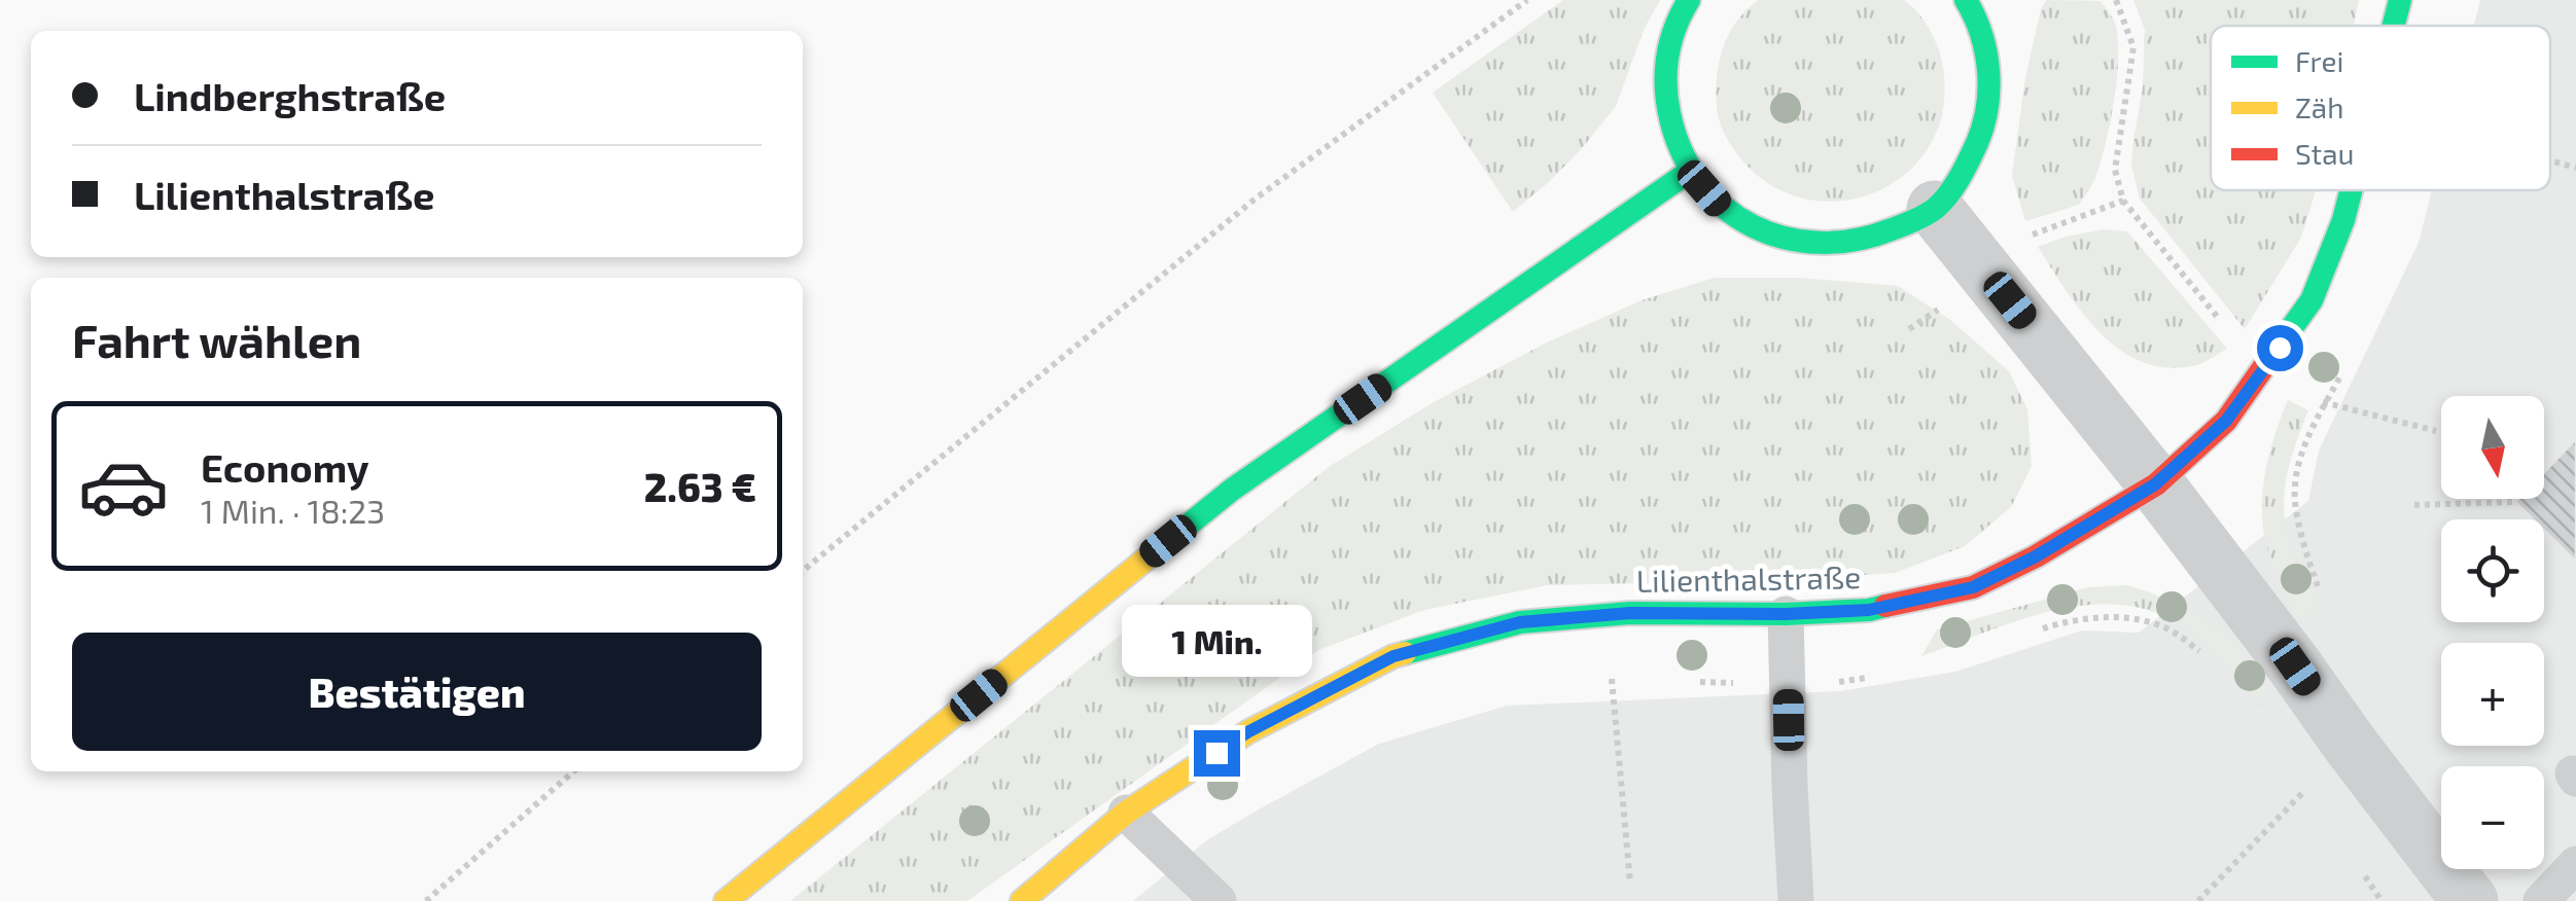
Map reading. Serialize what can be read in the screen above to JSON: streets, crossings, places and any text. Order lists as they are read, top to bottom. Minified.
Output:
{"streets":{"street":["Lilienthalstraße"]},"legend":["Frei","Zäh","Stau"],"north":"bottom","page":{"banner":["Lindberghstraße","Lilienthalstraße"],"heading":"Fahrt wählen","map_buttons":["+","−"],"list":[{"name":"Economy","note":"1 Min. · 18:23","value":"2.63 €"}],"bubble":"1 Min.","buttons":"Bestätigen"}}
